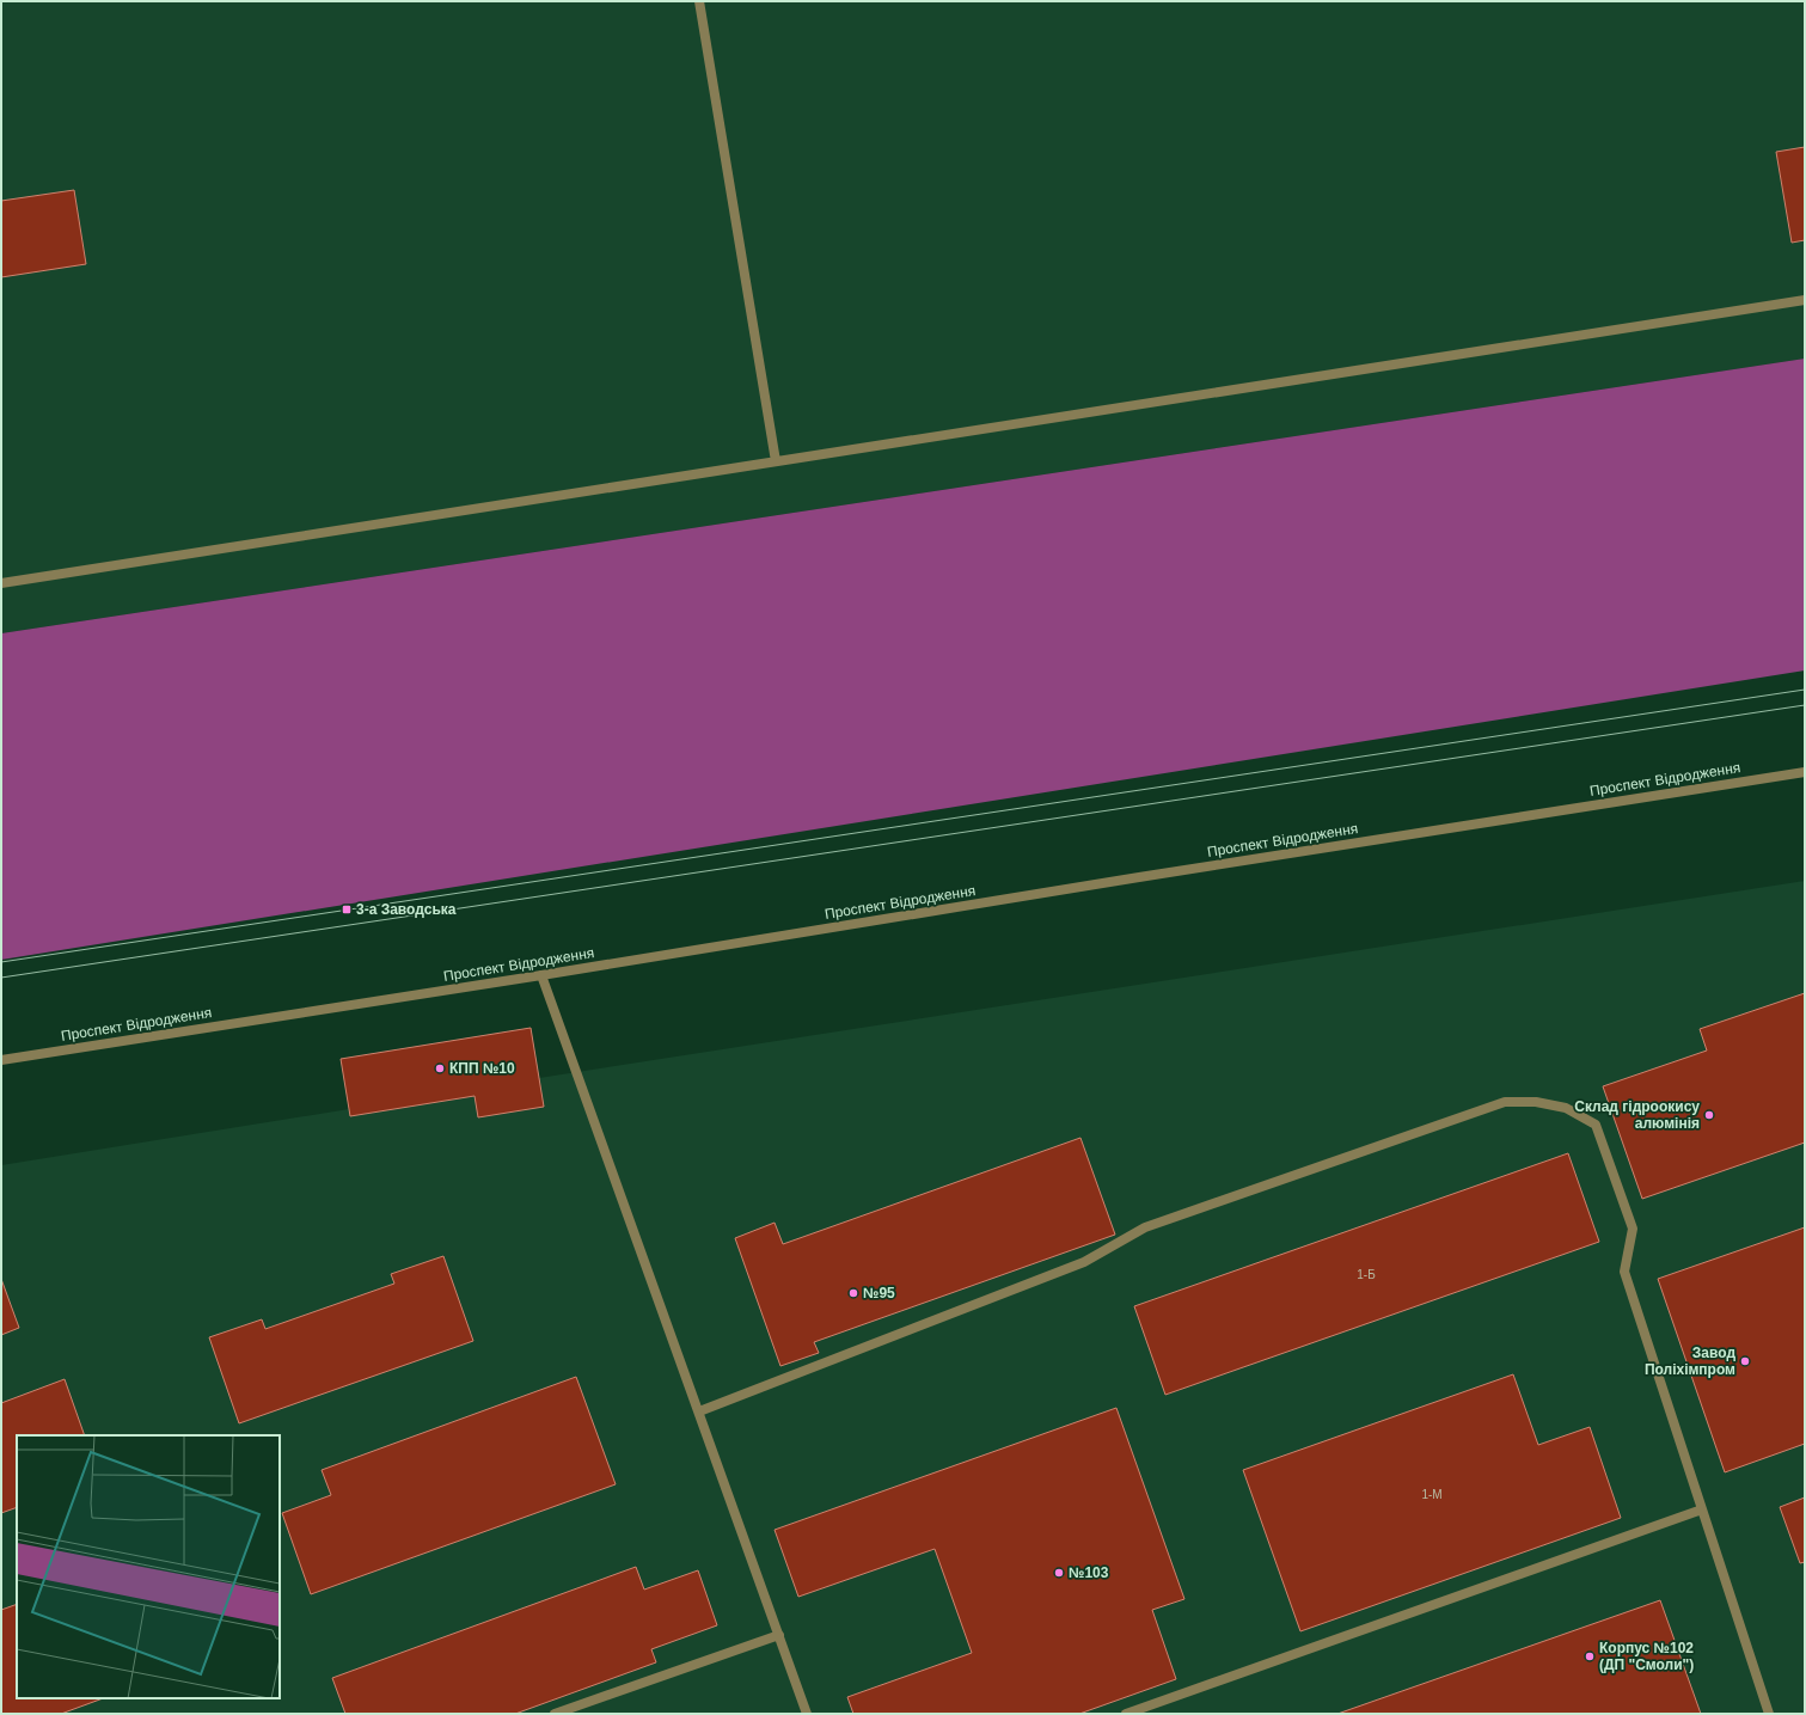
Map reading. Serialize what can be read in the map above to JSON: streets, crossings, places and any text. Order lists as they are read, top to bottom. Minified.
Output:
{"streets":{"street":["Проспект Відродження"]},"places":{"transit":["3-а Заводська"],"other":["КПП №10","Склад гідроокису алюмінія","№95","Завод Поліхімпром","№103","Корпус №102 (ДП \"Смоли\")"]},"house_numbers":["1-Б","1-М"]}
